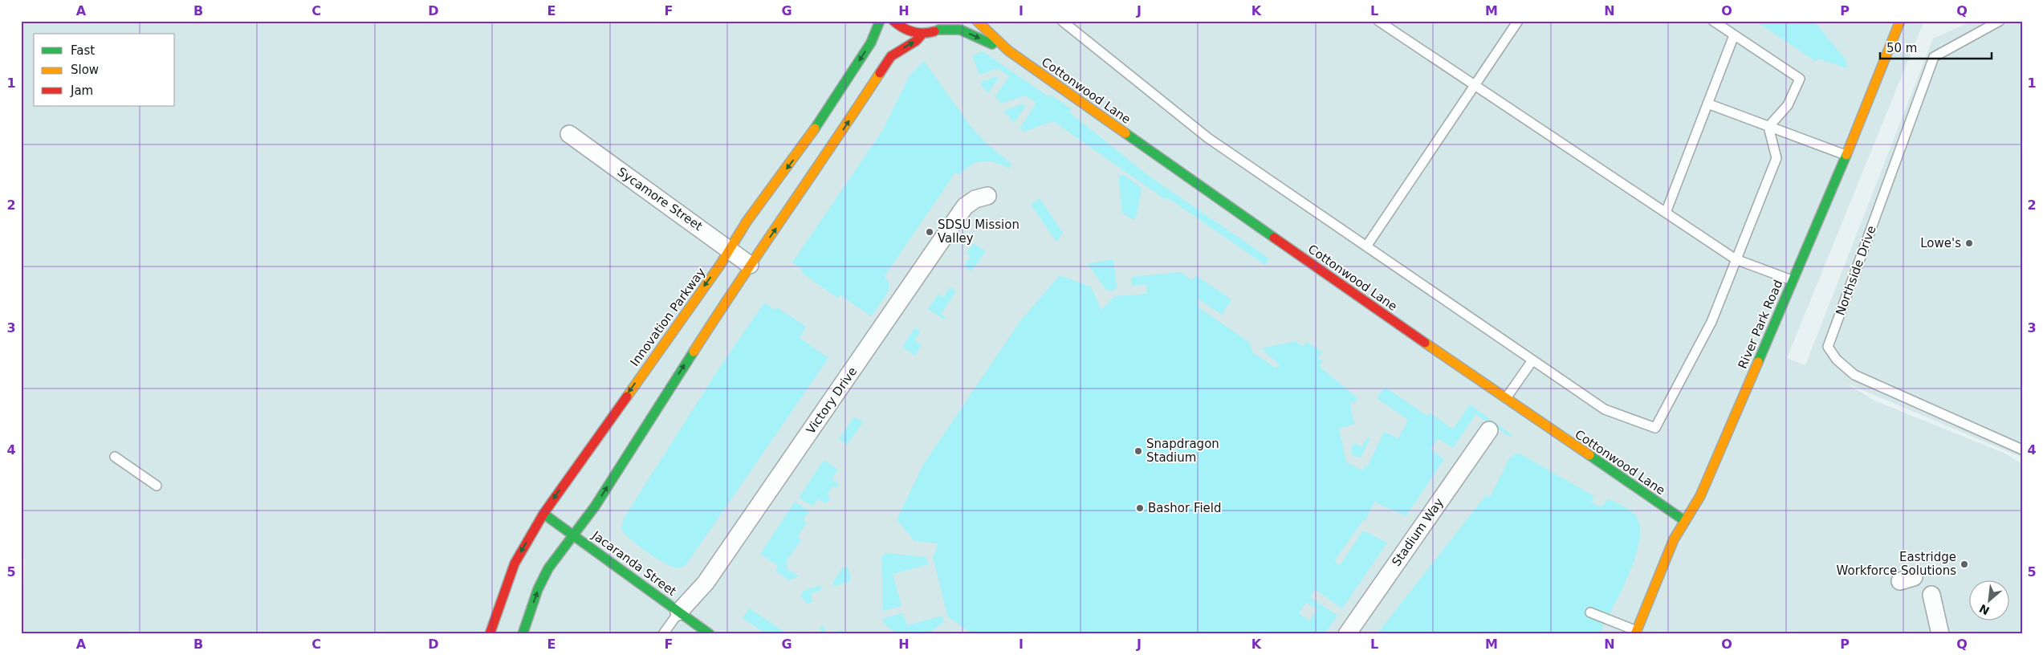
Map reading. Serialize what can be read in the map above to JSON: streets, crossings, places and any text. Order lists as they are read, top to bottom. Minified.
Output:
{"streets":{"street":["Cottonwood Lane","Sycamore Street","Innovation Parkway","River Park Road","Victory Drive","Stadium Way","Jacaranda Street"],"lane":["Northside Drive"]},"crossings":[["Cottonwood Lane","River Park Road"],["Sycamore Street","Innovation Parkway"],["Innovation Parkway","Jacaranda Street"],["Victory Drive","Jacaranda Street"]],"places":["SDSU Mission Valley","Lowe's","Snapdragon Stadium","Bashor Field","Eastridge Workforce Solutions"],"legend":["Fast","Slow","Jam"],"scale_bar":"50 m","north":"bottom left","grid":{"columns":["A","B","C","D","E","F","G","H","I","J","K","L","M","N","O","P","Q"],"rows":["1","2","3","4","5"]}}
